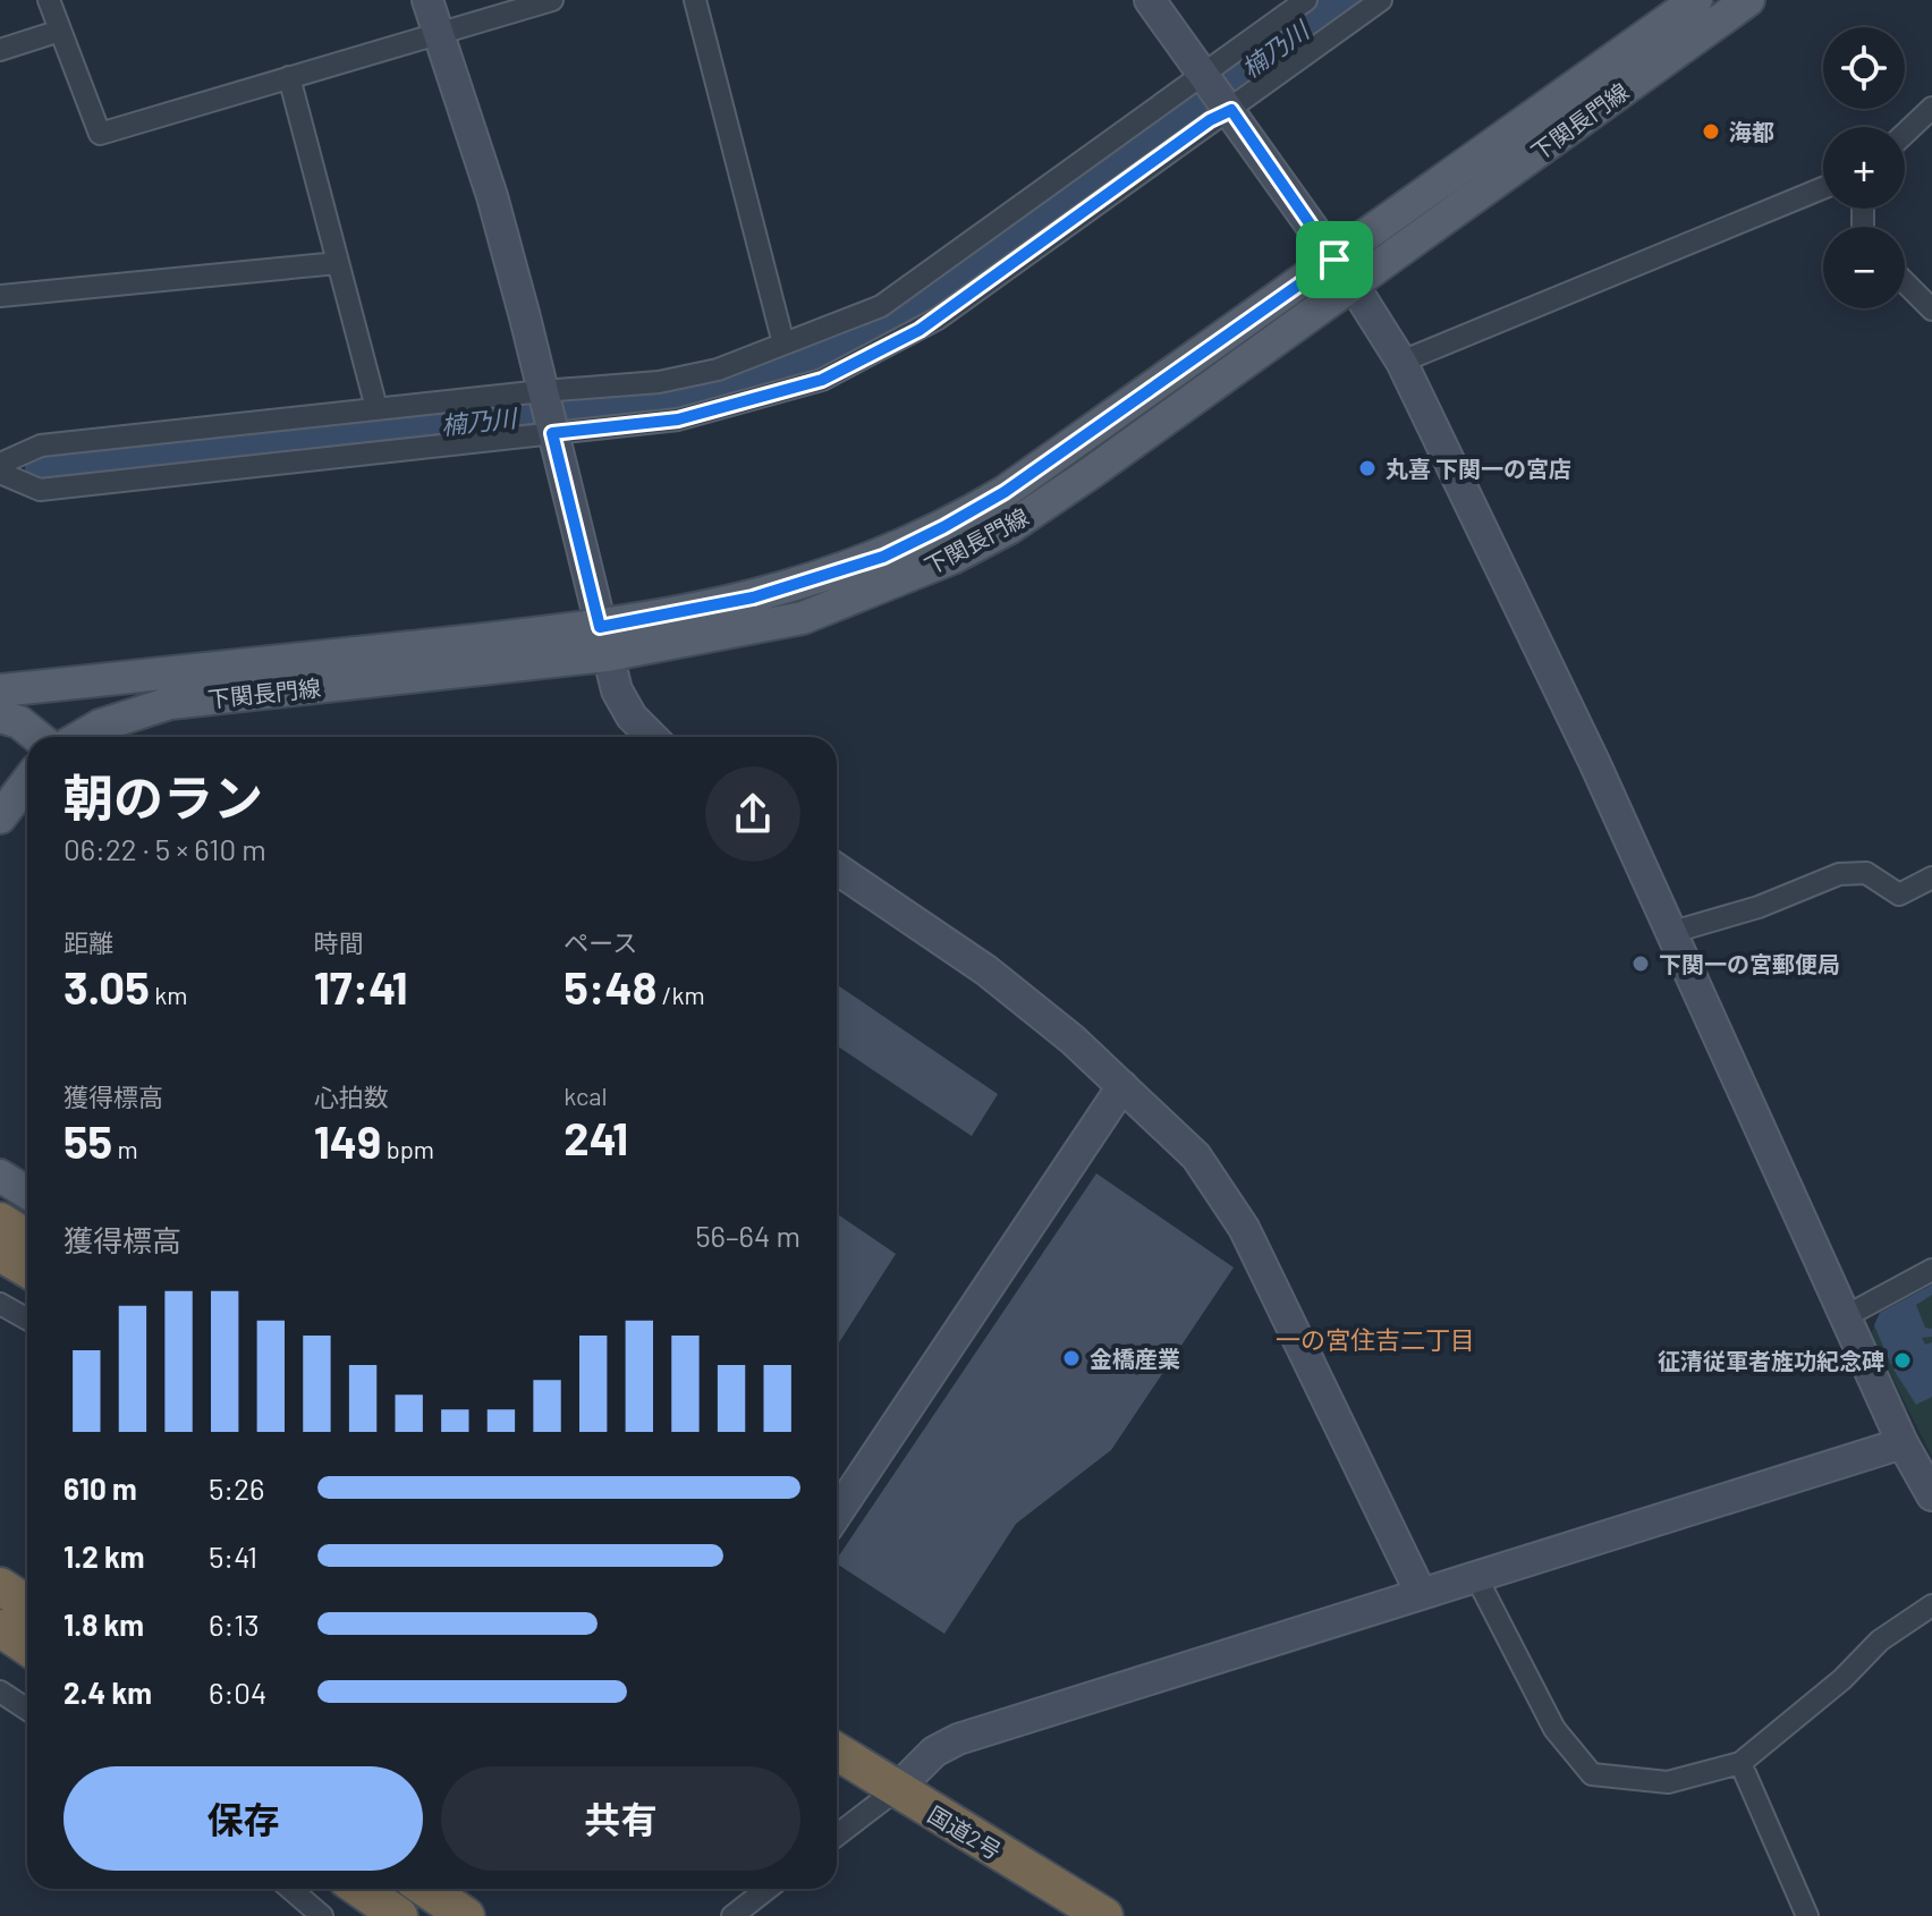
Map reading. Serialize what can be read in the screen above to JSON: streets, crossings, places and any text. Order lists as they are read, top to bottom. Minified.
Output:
{"streets":{"highway":["国道2号"],"main road":["下関長門線"]},"districts":["一の宮住吉二丁目"],"water":["楠乃川"],"places":["海都","丸喜 下関一の宮店","下関一の宮郵便局","金橋産業","征清従軍者旌功紀念碑"],"page":{"map_buttons":["+","−"],"heading":["朝のラン","06:22 · 5 × 610 m"],"stats":[["距離","3.05 km"],["時間","17:41"],["ペース","5:48 /km"],["獲得標高","55 m"],["心拍数","149 bpm"],["kcal","241"]],"chart":["獲得標高","56–64 m"],"list":[{"name":"610 m","note":"5:26"},{"name":"1.2 km","note":"5:41"},{"name":"1.8 km","note":"6:13"},{"name":"2.4 km","note":"6:04"}],"buttons":["保存","共有"]}}
